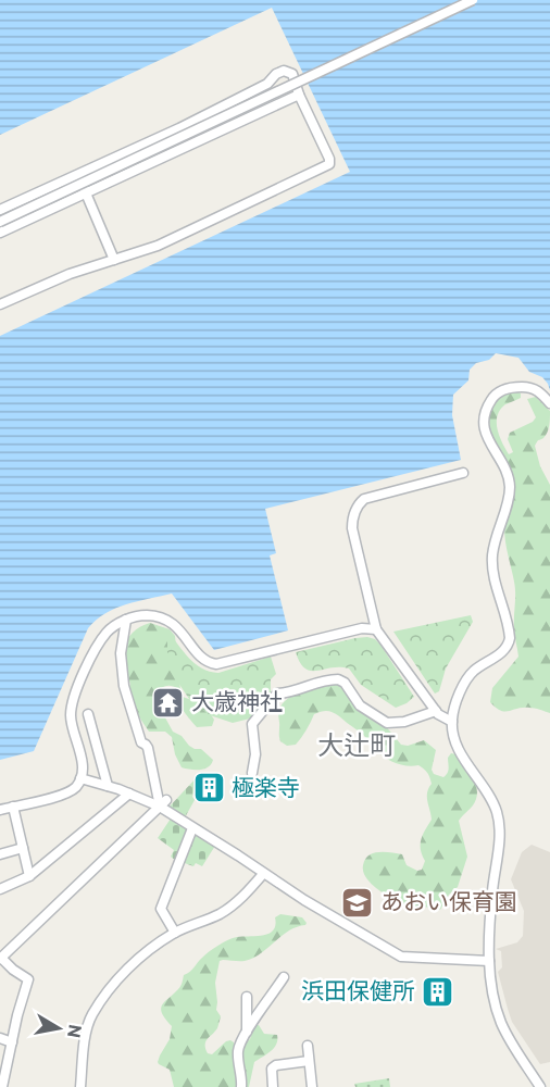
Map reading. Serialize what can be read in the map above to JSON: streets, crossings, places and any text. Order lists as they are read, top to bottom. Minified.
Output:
{"districts":["大辻町"],"places":{"temple":["大歳神社"],"building":["極楽寺","浜田保健所"],"school or university":["あおい保育園"]},"north":"right"}
